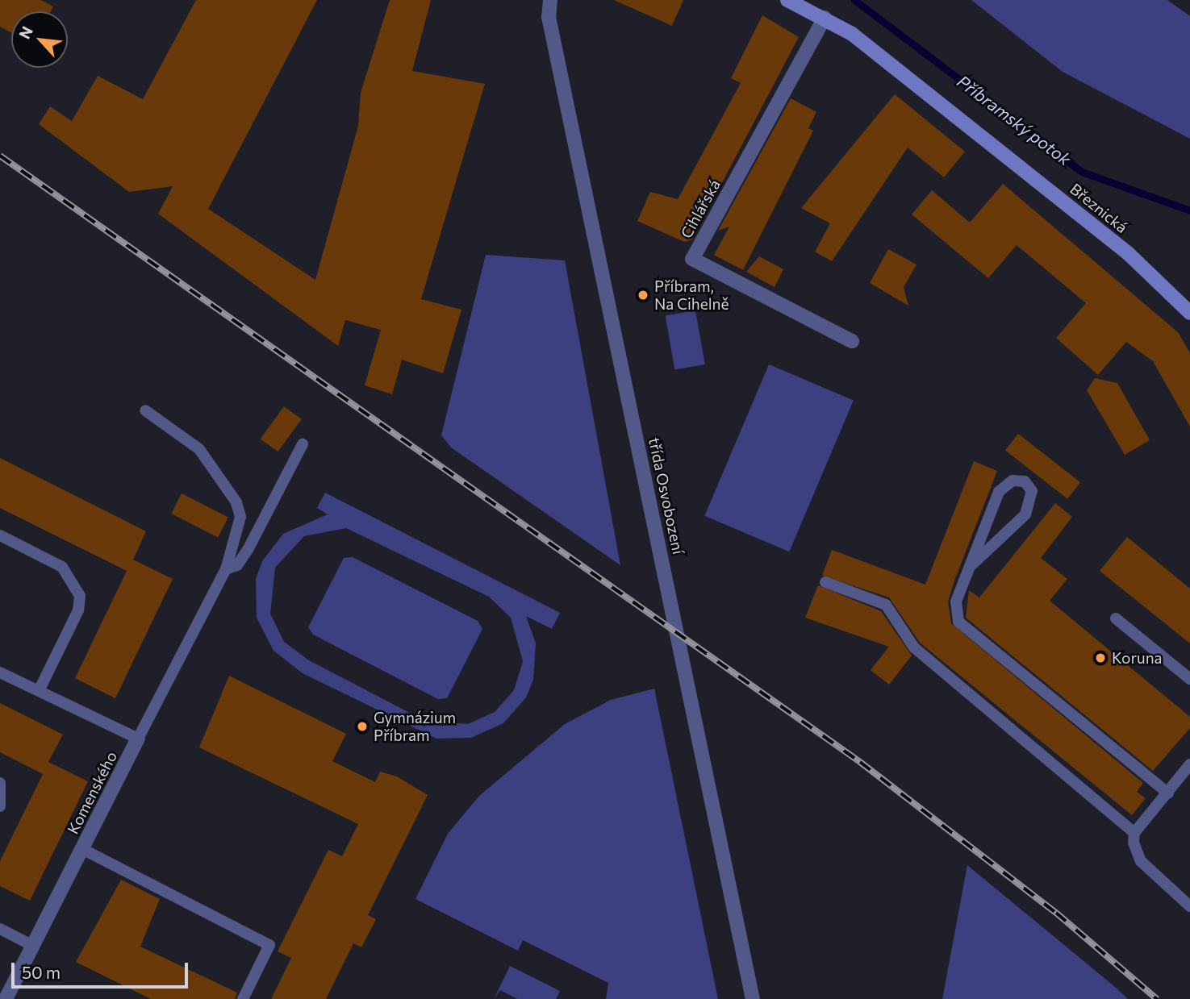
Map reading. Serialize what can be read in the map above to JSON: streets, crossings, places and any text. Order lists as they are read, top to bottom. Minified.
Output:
{"streets":{"street":["Březnická","Cihlářská","třída Osvobození","Komenského"]},"crossings":[["Březnická","Cihlářská"]],"water":["Příbramský potok"],"places":["Příbram, Na Cihelně","Koruna","Gymnázium Příbram"],"scale_bar":"50 m","north":"top left"}
